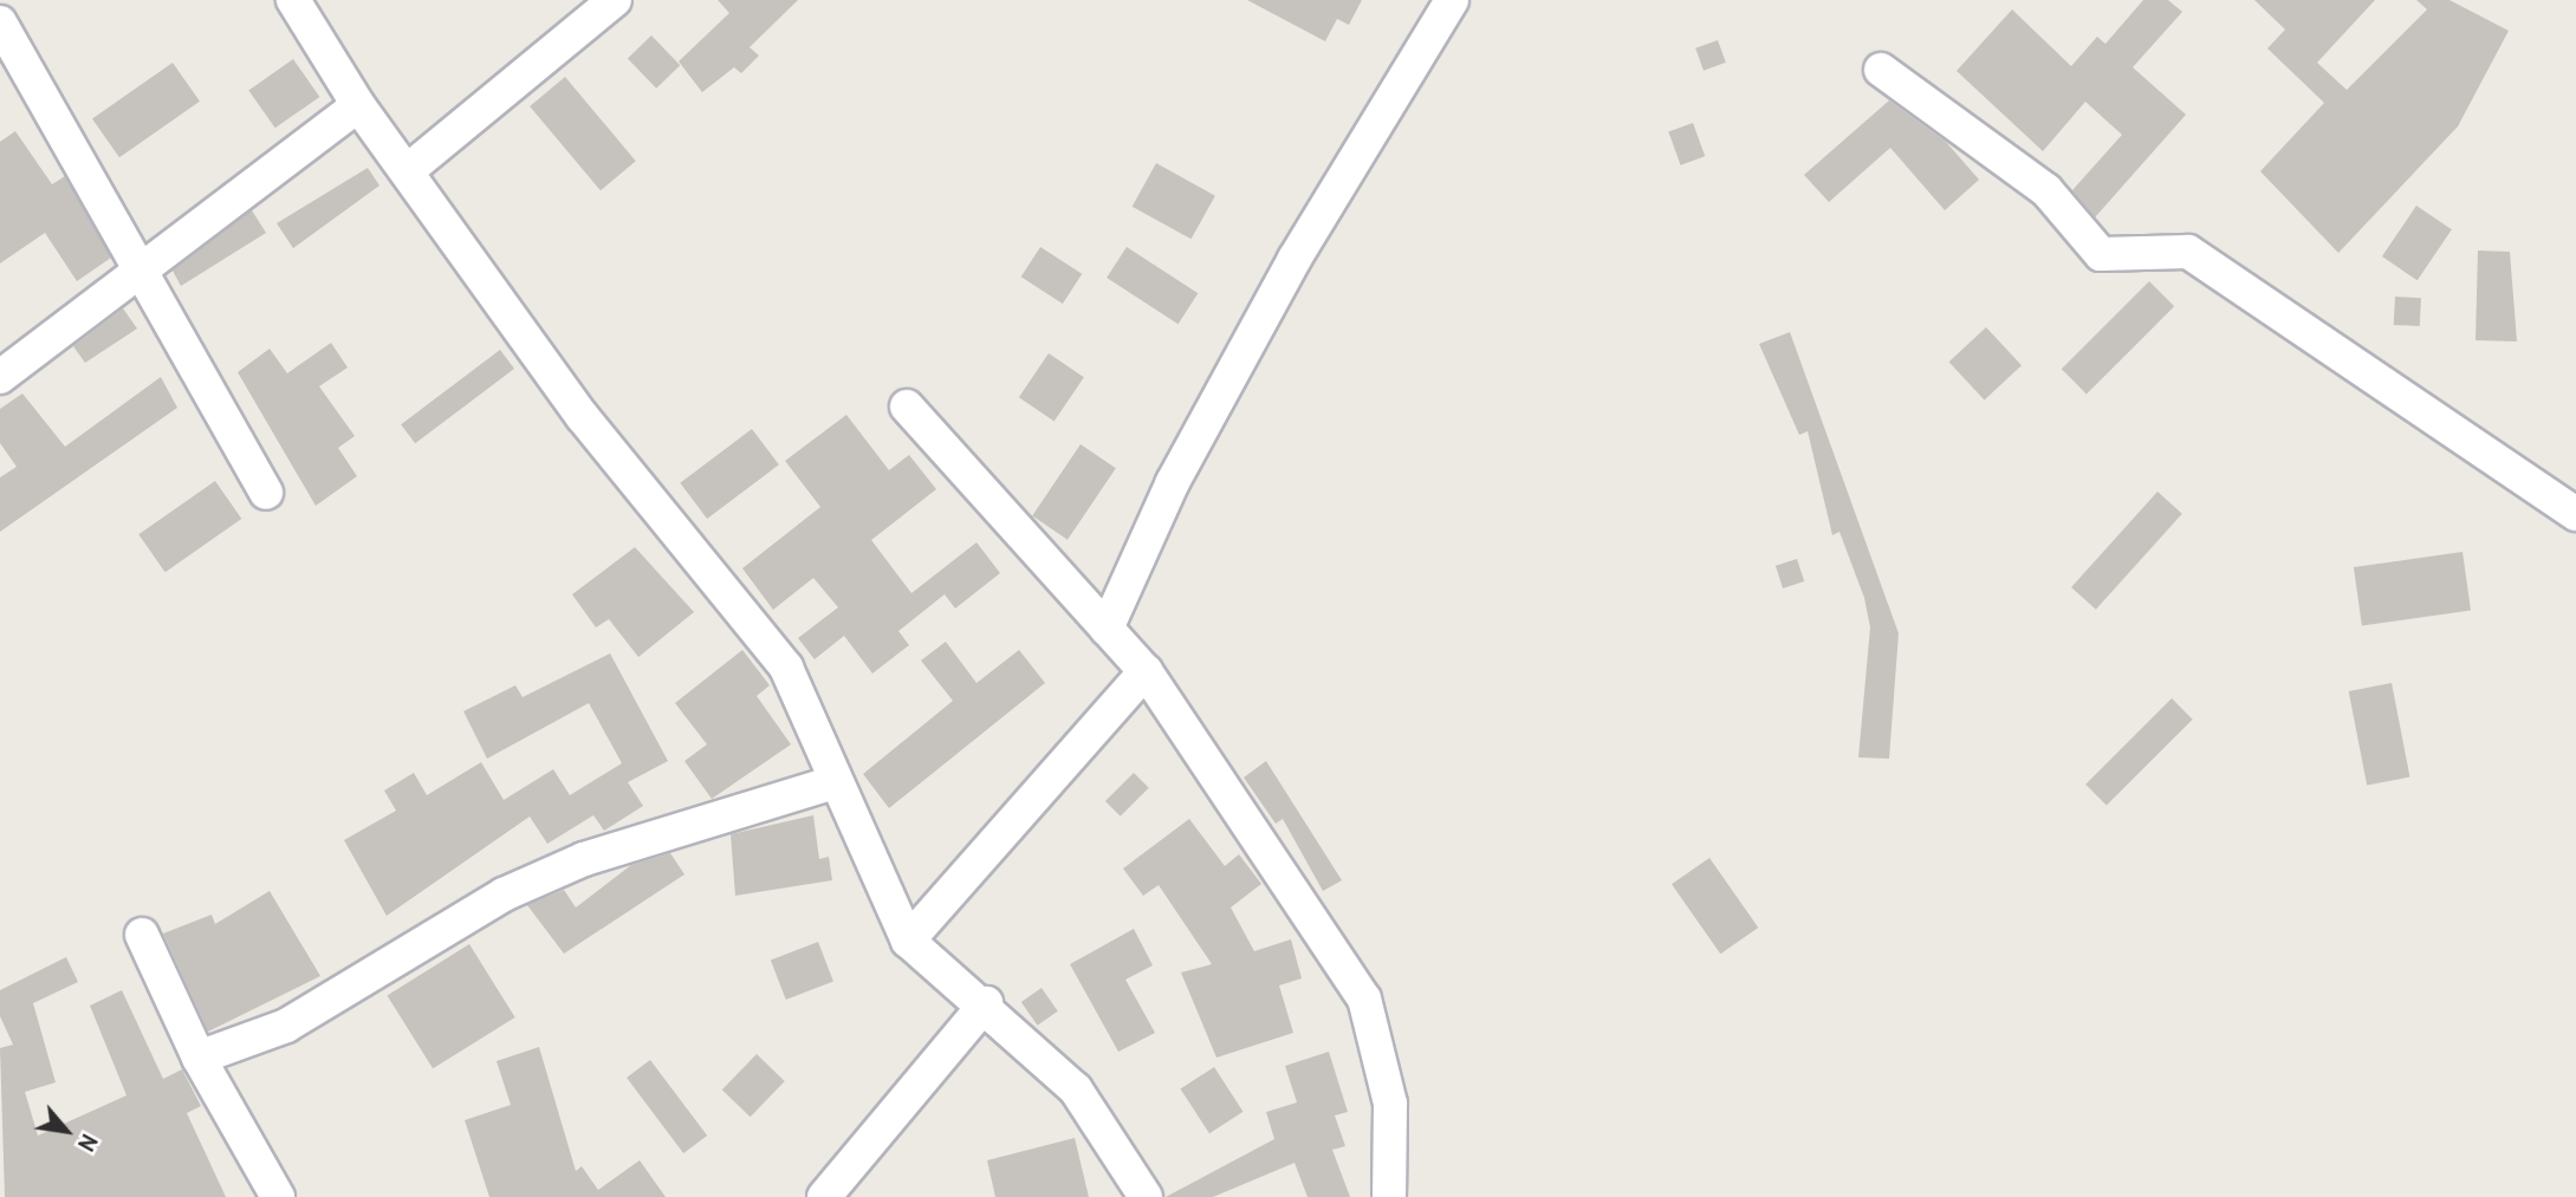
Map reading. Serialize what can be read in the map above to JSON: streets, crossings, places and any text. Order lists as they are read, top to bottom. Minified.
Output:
{"north":"bottom right"}
